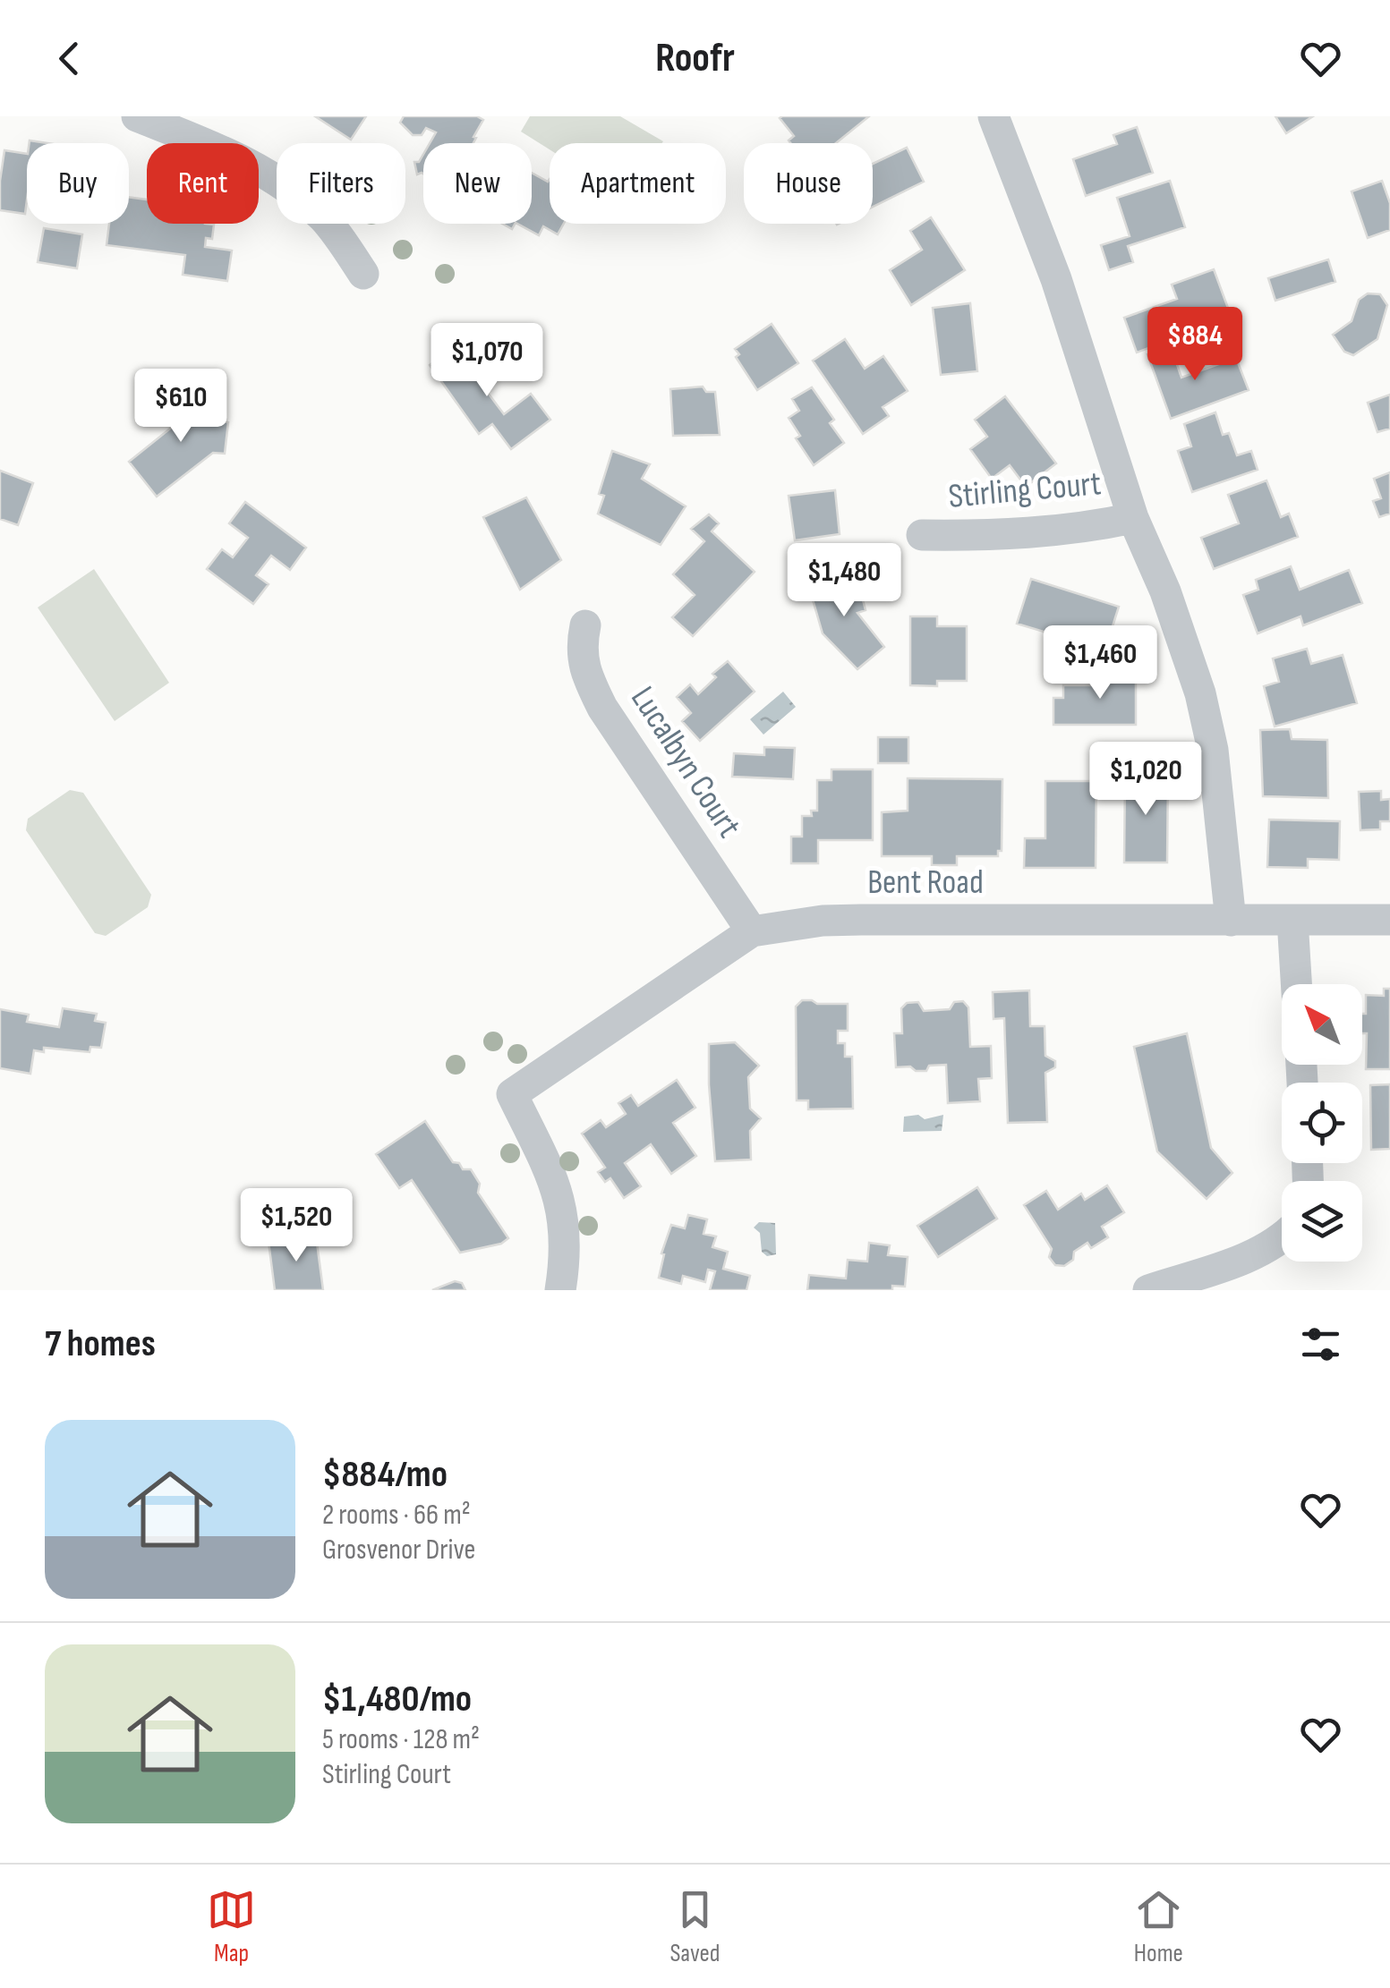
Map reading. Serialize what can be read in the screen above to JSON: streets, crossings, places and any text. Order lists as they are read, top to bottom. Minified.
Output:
{"streets":{"street":["Stirling Court","Lucalbyn Court","Bent Road"]},"crossings":[["Lucalbyn Court","Bent Road"]],"north":"top left","page":{"header":"Roofr","chip":["Buy","Rent","Filters","New","Apartment","House"],"price":["$884","$1,070","$610","$1,480","$1,460","$1,020","$1,520"],"heading":"7 homes","list":[{"name":"$884/mo","note":"2 rooms · 66 m² · Grosvenor Drive"},{"name":"$1,480/mo","note":"5 rooms · 128 m² · Stirling Court"}],"tabs":["Map","Saved","Home"]}}
